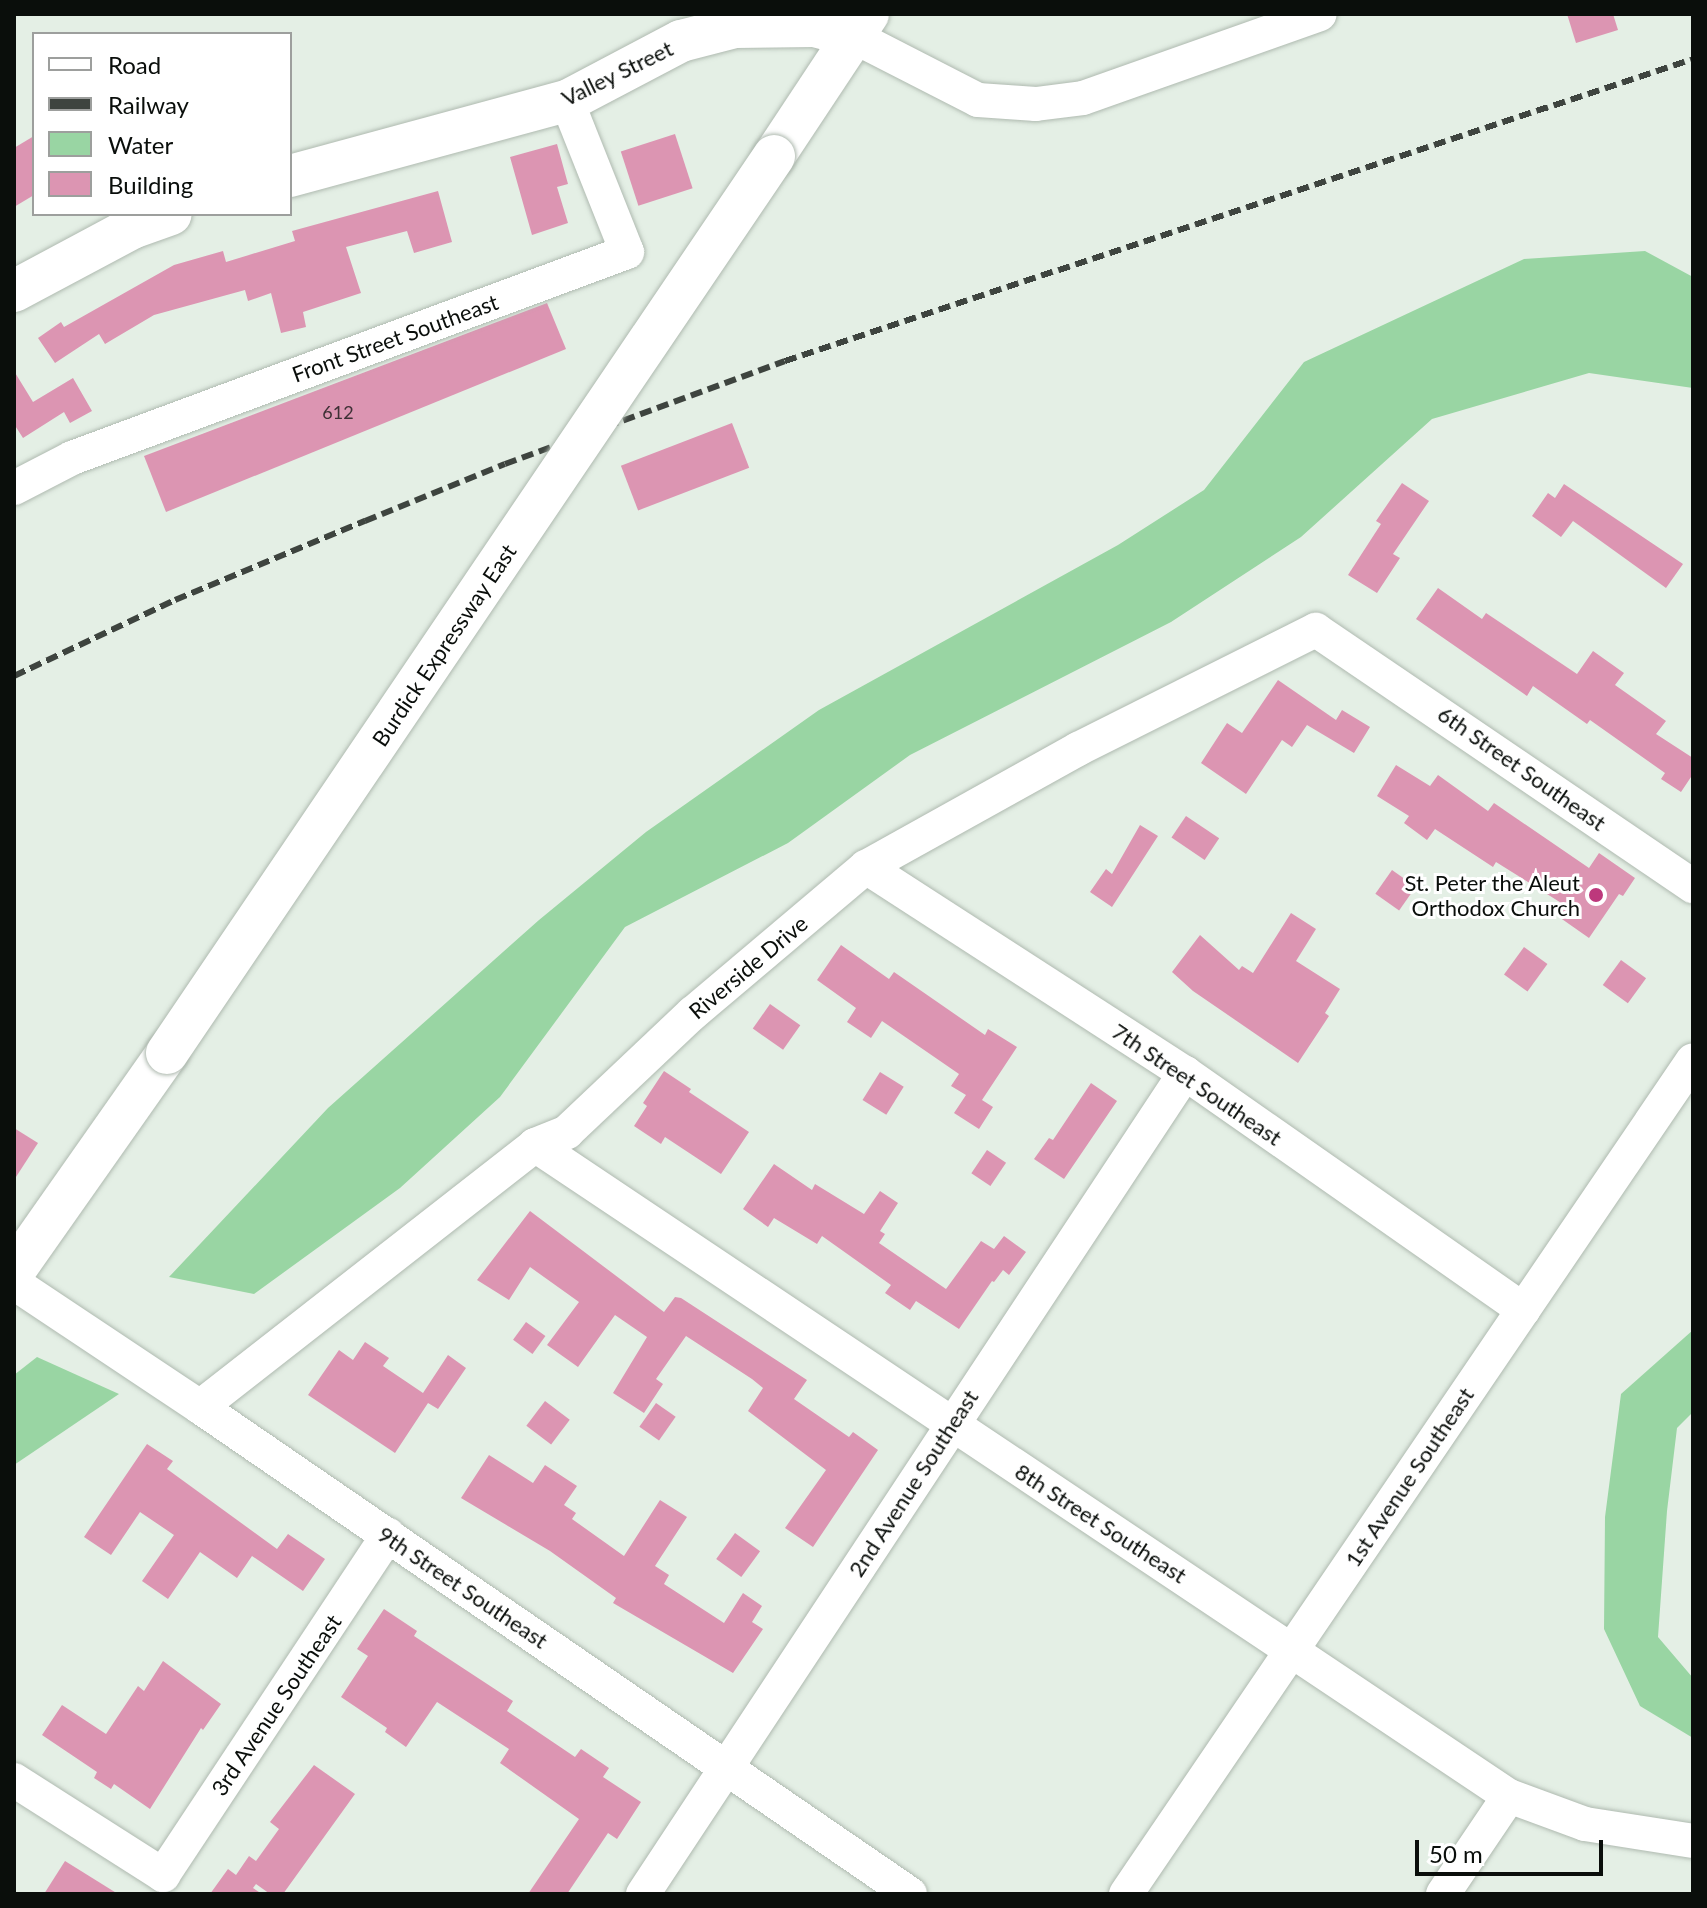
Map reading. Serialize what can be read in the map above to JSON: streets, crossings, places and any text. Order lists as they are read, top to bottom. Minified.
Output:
{"streets":{"main road":["Valley Street","Burdick Expressway East"],"street":["Front Street Southeast","6th Street Southeast","Riverside Drive","7th Street Southeast","1st Avenue Southeast","2nd Avenue Southeast","8th Street Southeast","9th Street Southeast","3rd Avenue Southeast"]},"crossings":[["Valley Street","Front Street Southeast"],["Valley Street","Burdick Expressway East"],["6th Street Southeast","Riverside Drive"],["Riverside Drive","7th Street Southeast"],["Riverside Drive","8th Street Southeast"],["Riverside Drive","9th Street Southeast"],["7th Street Southeast","1st Avenue Southeast"],["7th Street Southeast","2nd Avenue Southeast"],["1st Avenue Southeast","8th Street Southeast"],["2nd Avenue Southeast","8th Street Southeast"],["2nd Avenue Southeast","9th Street Southeast"],["9th Street Southeast","3rd Avenue Southeast"]],"places":["St. Peter the Aleut Orthodox Church"],"house_numbers":["612"],"legend":["Road","Railway","Water","Building"],"scale_bar":"50 m"}
